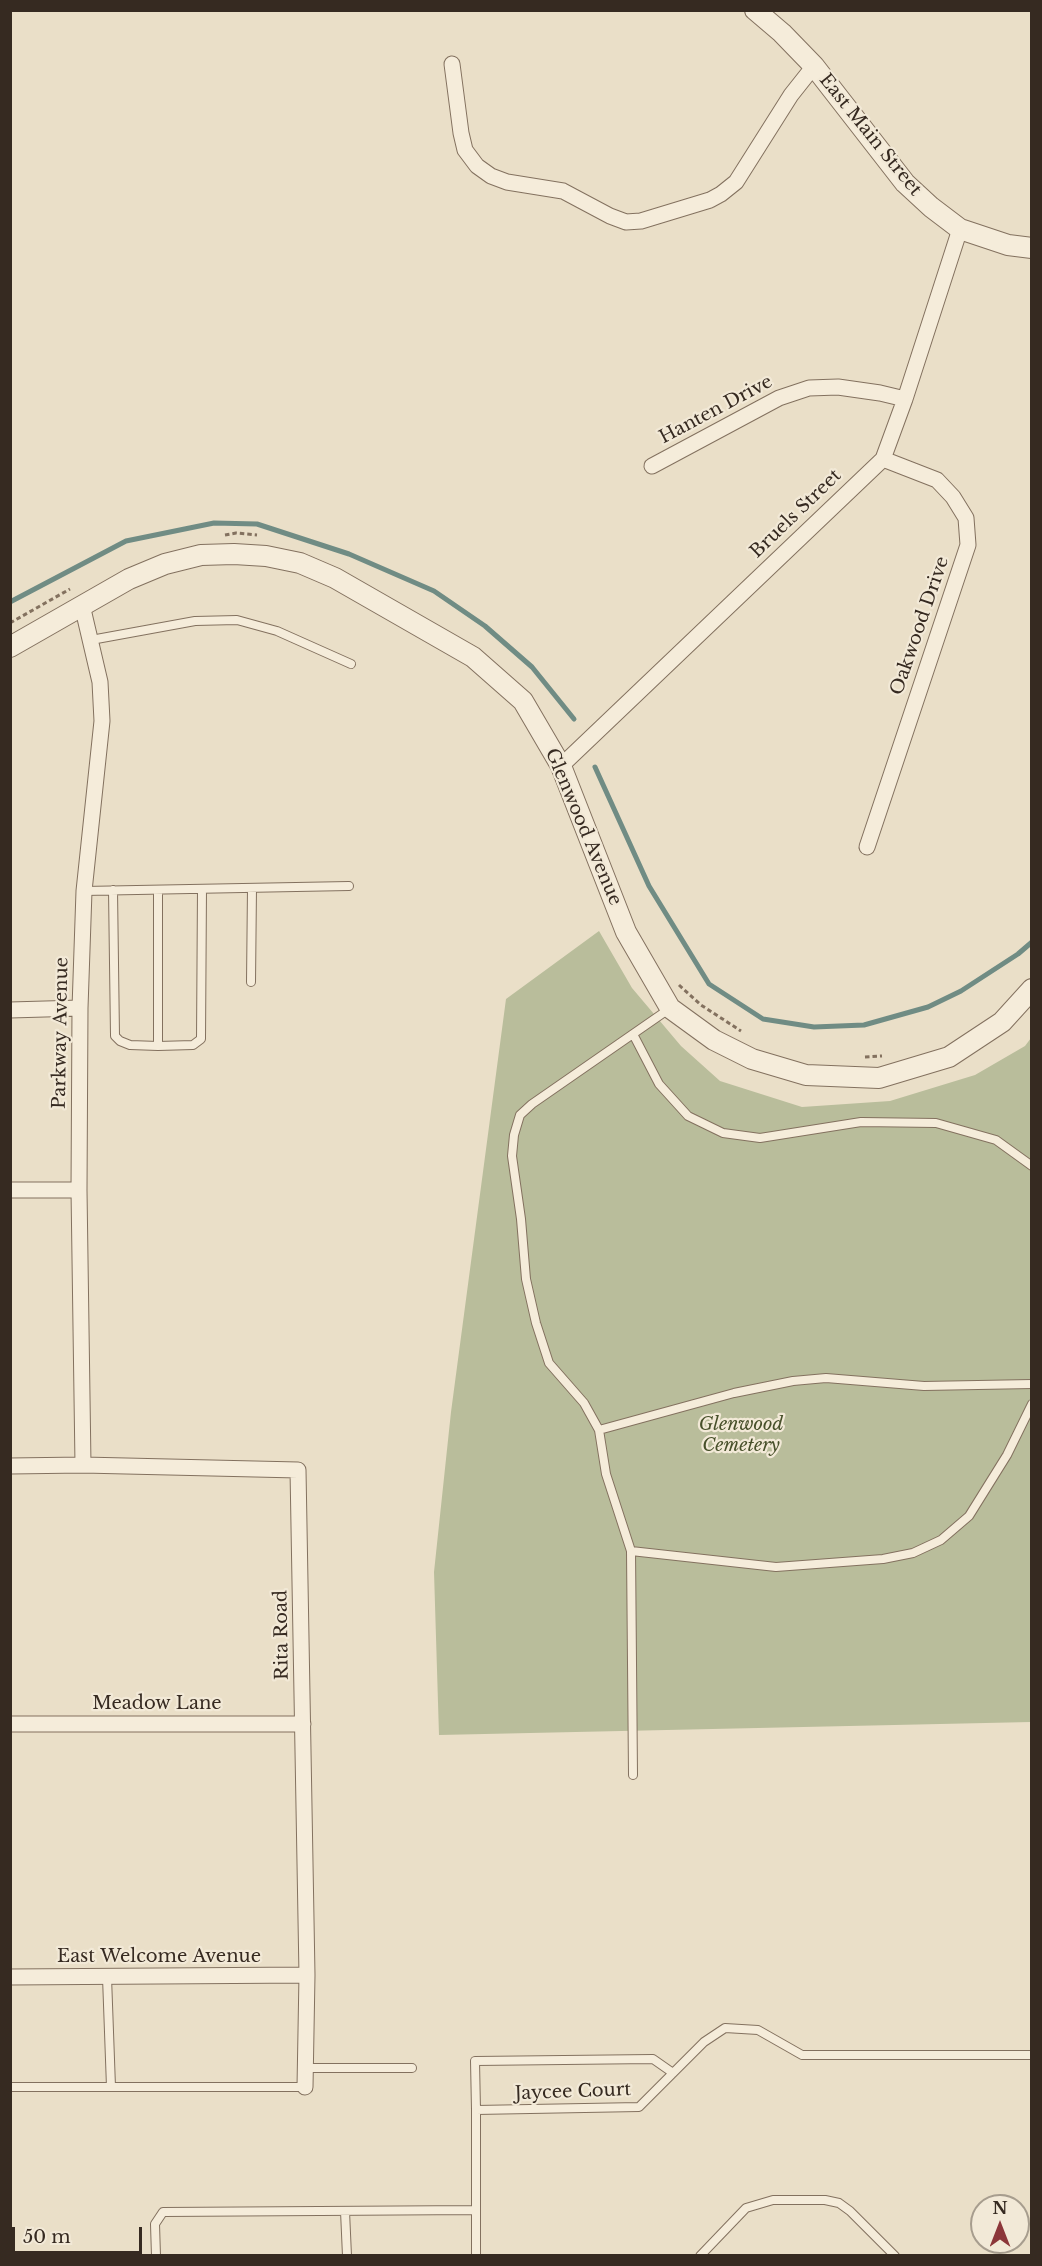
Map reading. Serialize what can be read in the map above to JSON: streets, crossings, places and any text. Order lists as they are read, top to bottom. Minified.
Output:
{"streets":{"street":["East Main Street","Hanten Drive","Bruels Street","Oakwood Drive","Glenwood Avenue","Parkway Avenue","Rita Road","Meadow Lane","East Welcome Avenue"],"lane":["Jaycee Court"]},"crossings":[["East Main Street","Bruels Street"],["Hanten Drive","Bruels Street"],["Bruels Street","Oakwood Drive"],["Bruels Street","Glenwood Avenue"],["Glenwood Avenue","Parkway Avenue"],["Parkway Avenue","Rita Road"],["Rita Road","Meadow Lane"],["Rita Road","East Welcome Avenue"]],"parks":["Glenwood Cemetery"],"scale_bar":"50 m","north":"top"}
